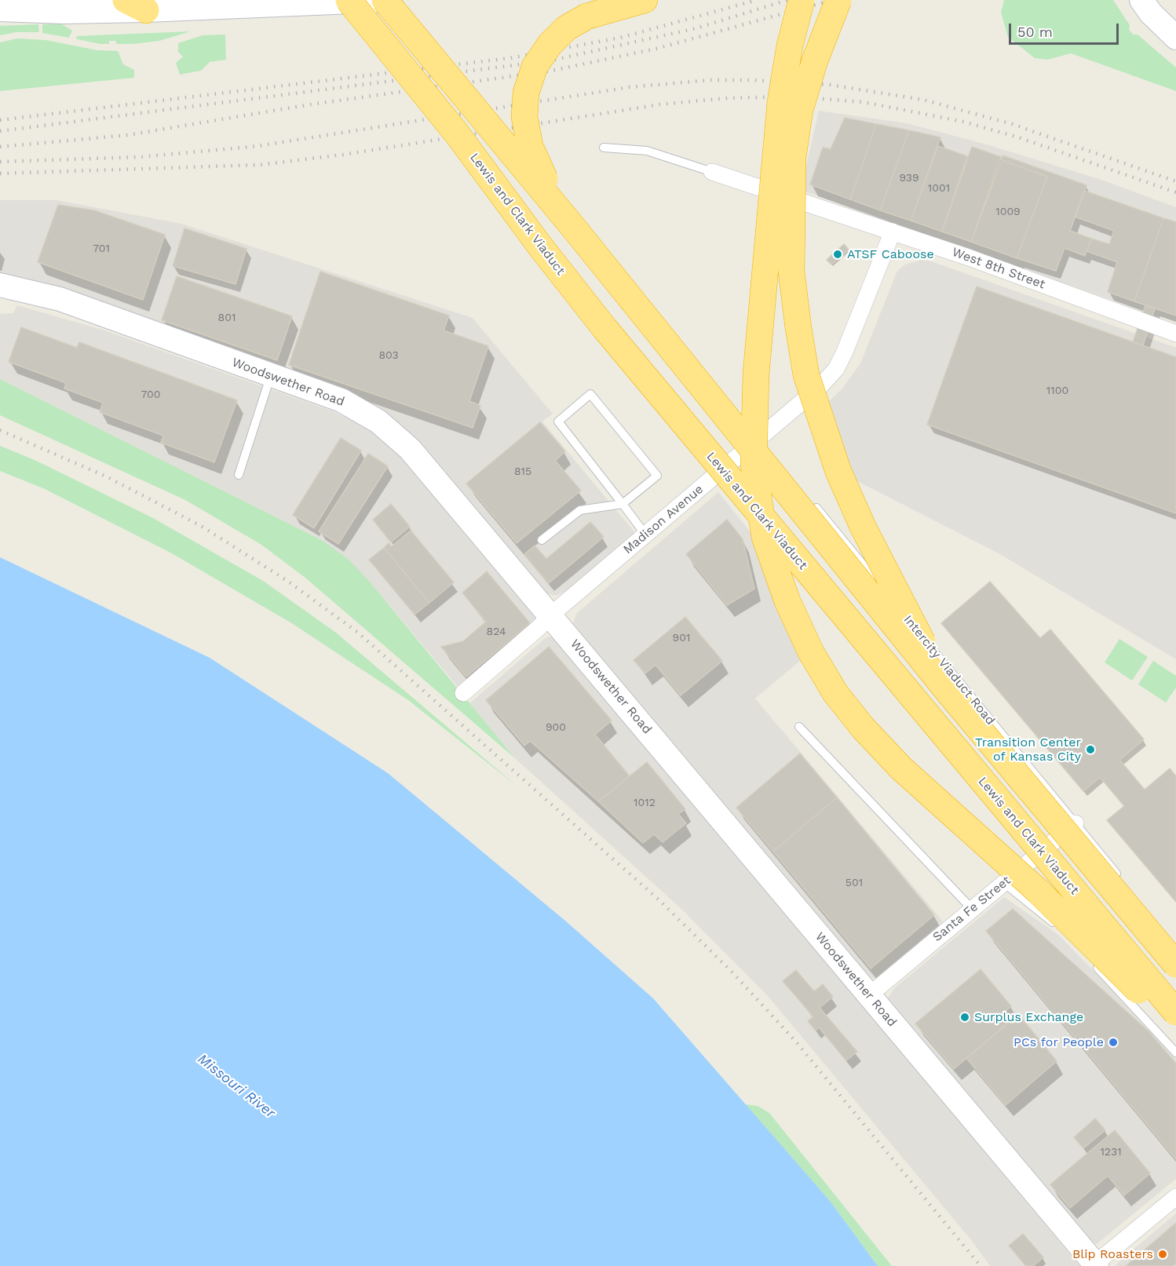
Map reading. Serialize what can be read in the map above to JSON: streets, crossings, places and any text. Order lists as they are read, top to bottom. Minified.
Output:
{"streets":{"highway":["Lewis and Clark Viaduct"],"street":["West 8th Street","Woodswether Road","Madison Avenue","Santa Fe Street"],"lane":["Intercity Viaduct Road"]},"crossings":[["West 8th Street","Madison Avenue"],["Woodswether Road","Madison Avenue"],["Woodswether Road","Santa Fe Street"],["Intercity Viaduct Road","Santa Fe Street"]],"water":["Missouri River"],"places":["ATSF Caboose","Transition Center of Kansas City","Surplus Exchange","PCs for People","Blip Roasters"],"house_numbers":["939","1001","1009","701","801","803","1100","700","815","824","901","900","1012","501","1231"],"scale_bar":"50 m"}
